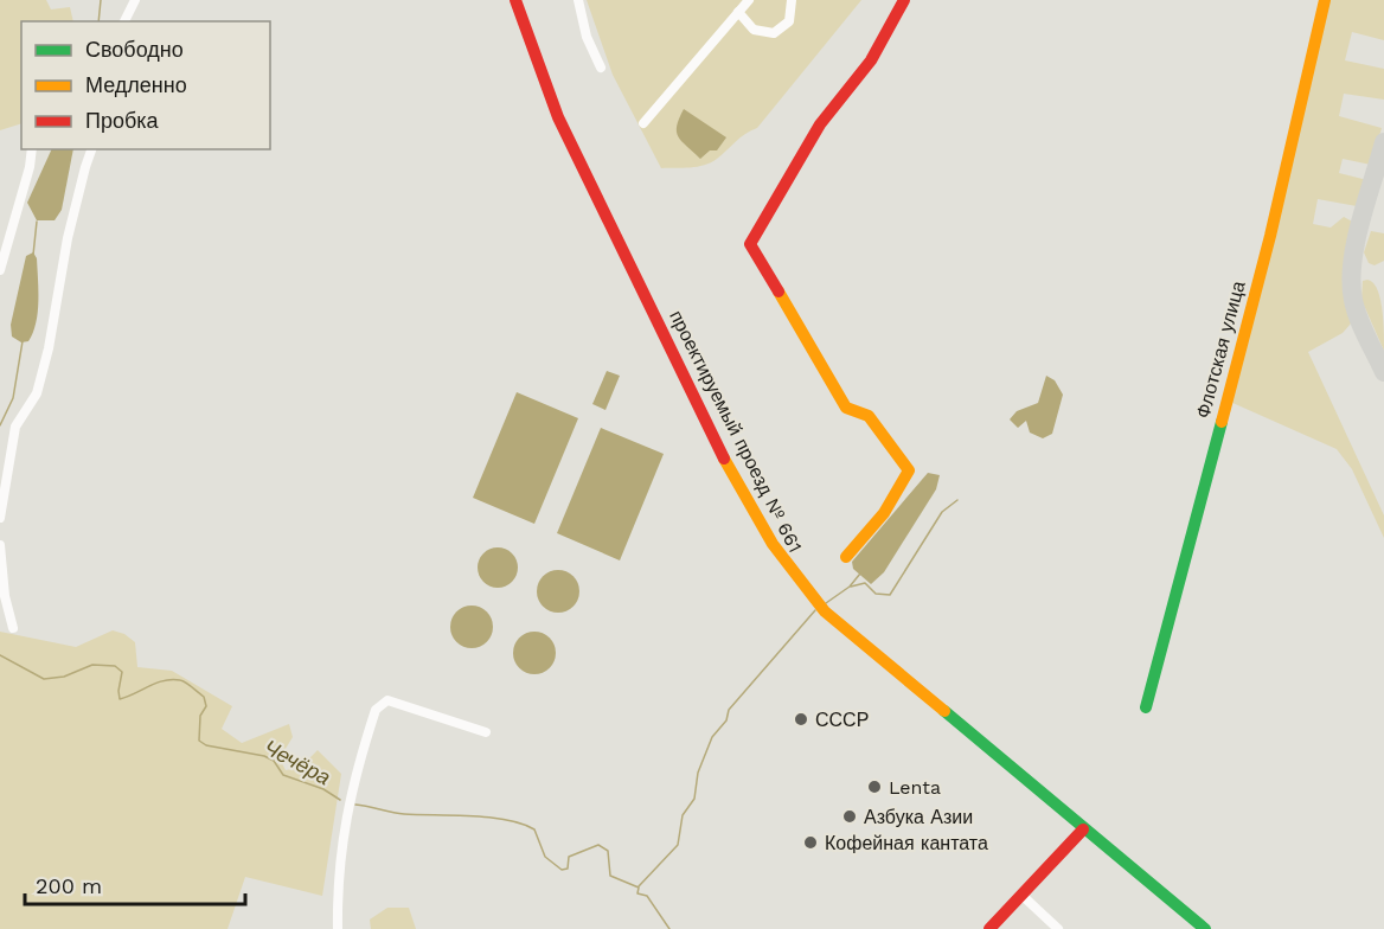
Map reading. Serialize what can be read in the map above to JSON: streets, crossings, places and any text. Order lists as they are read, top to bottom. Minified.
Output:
{"streets":{"street":["Флотская улица","проектируемый проезд № 661"]},"water":["Чечёра"],"places":["СССР","Lenta","Азбука Азии","Кофейная кантата"],"legend":["Свободно","Медленно","Пробка"],"scale_bar":"200 m"}
